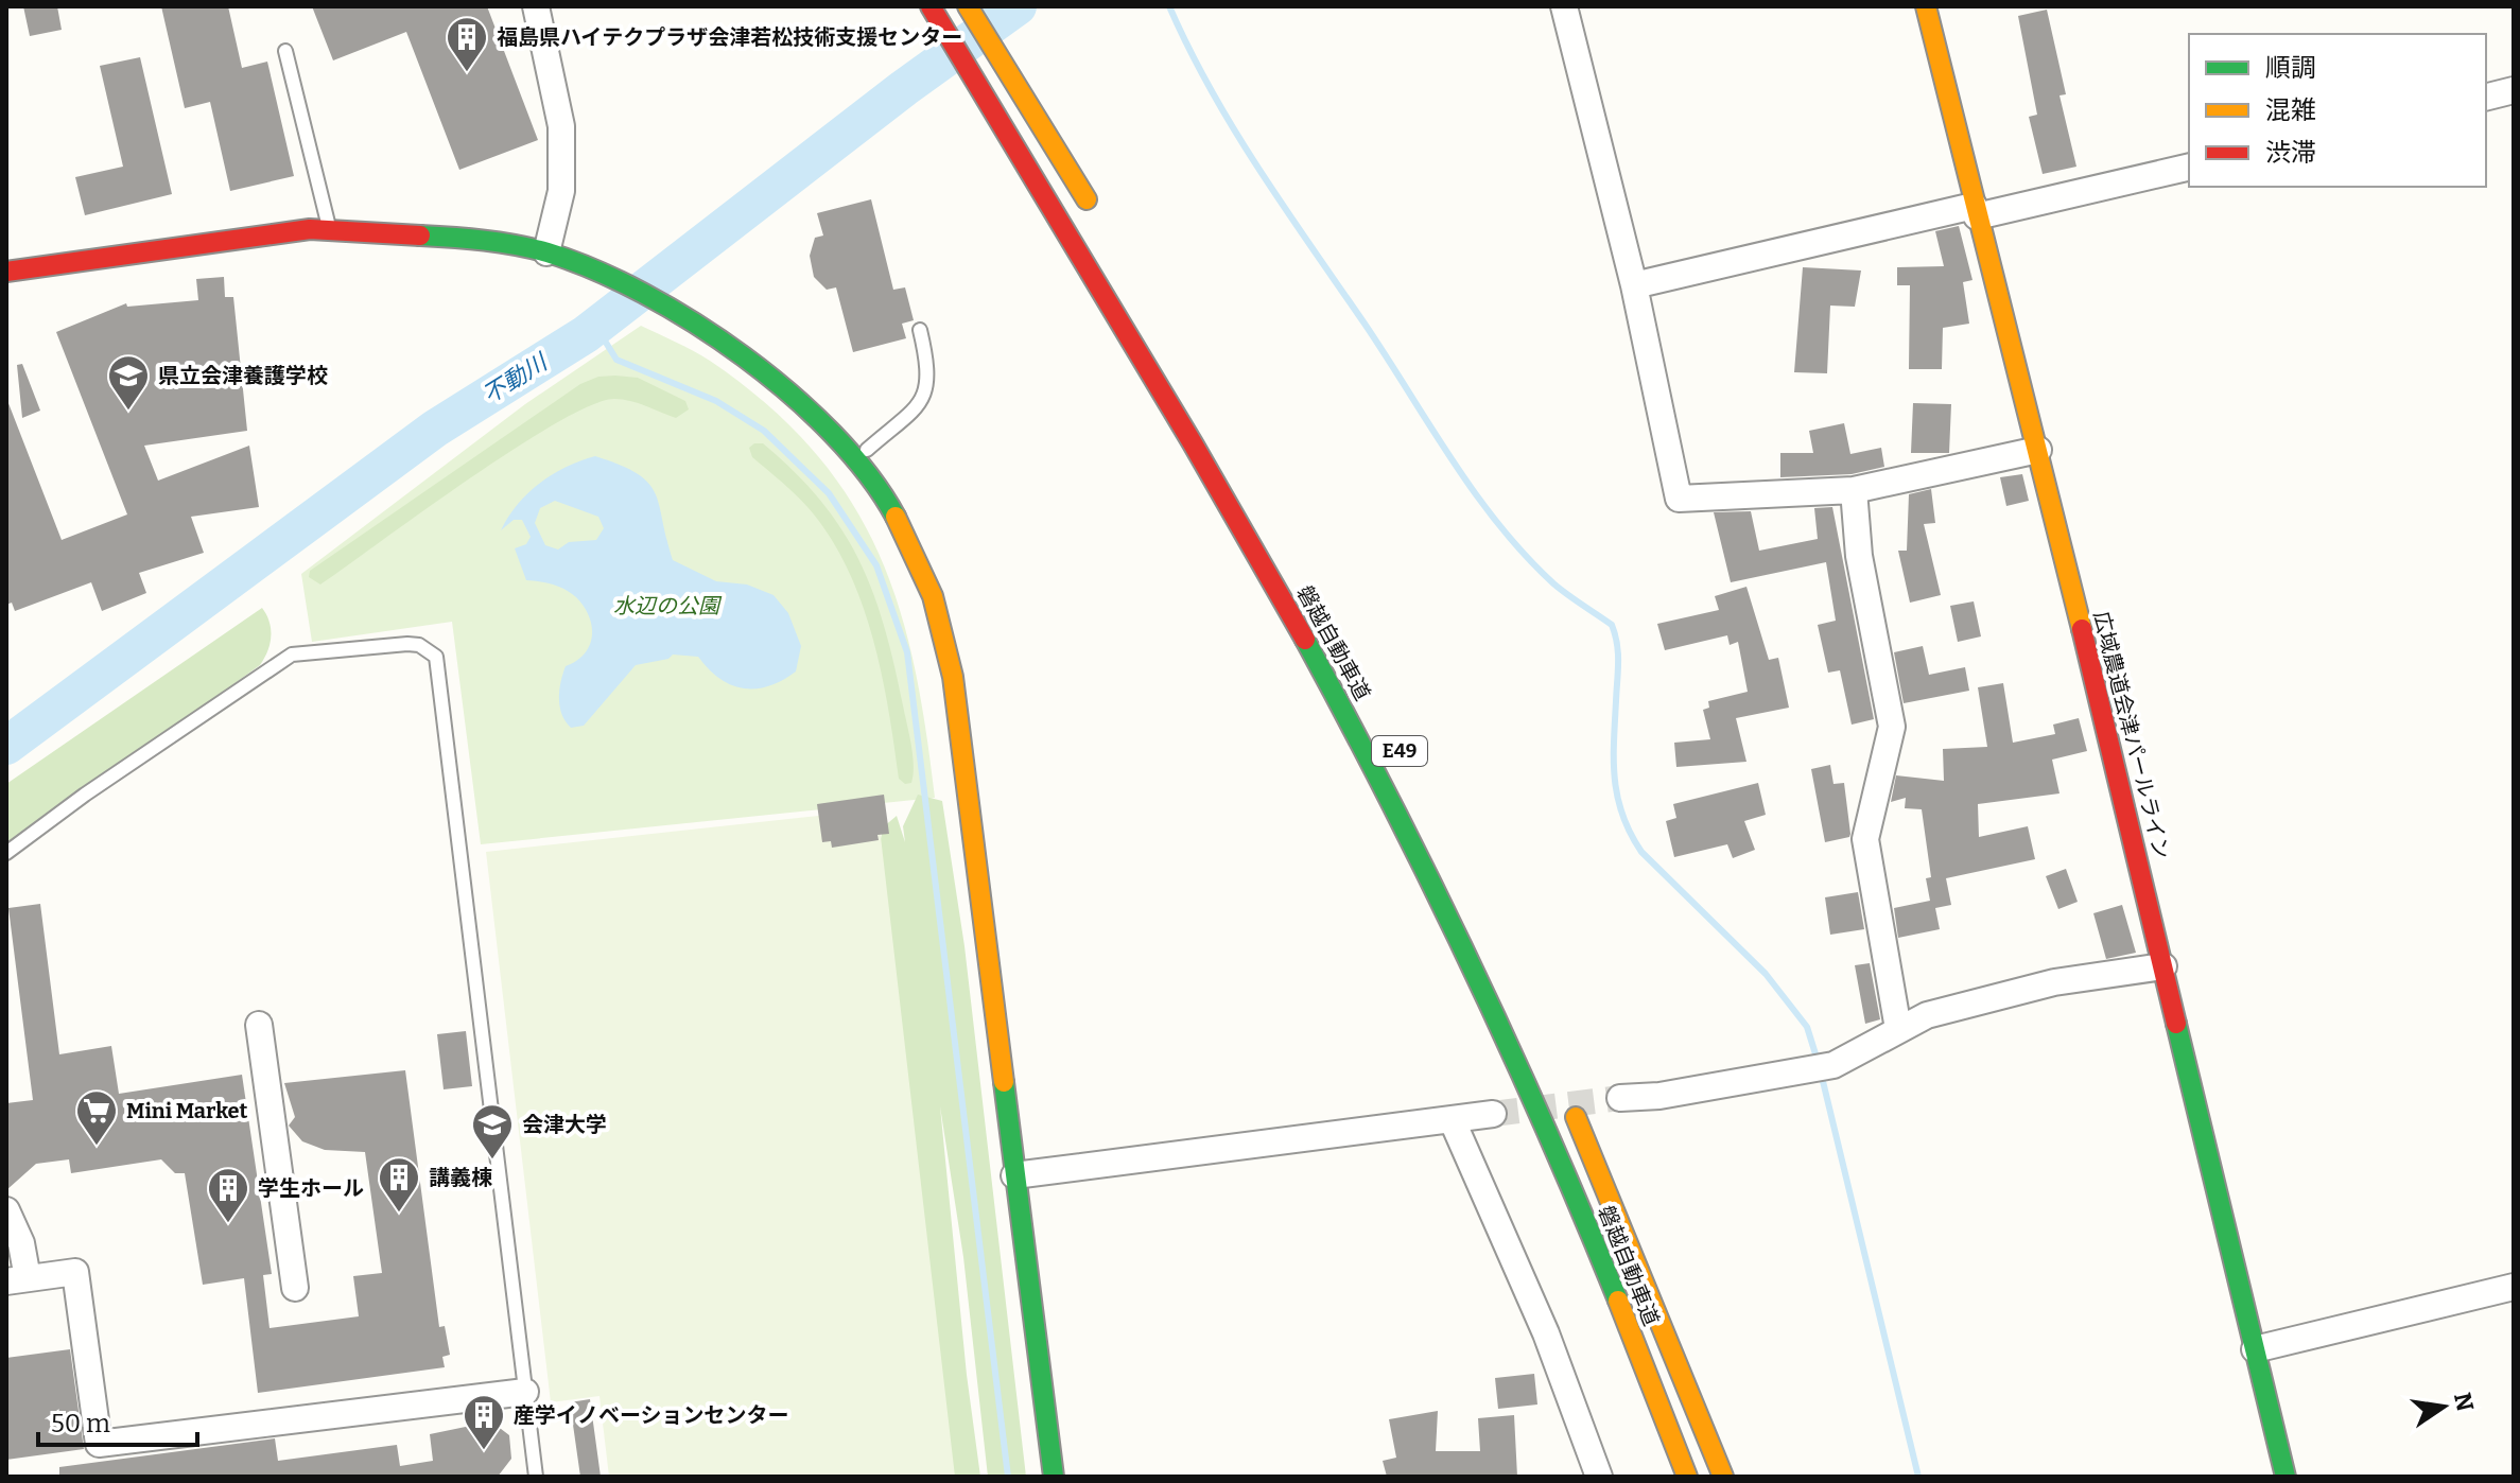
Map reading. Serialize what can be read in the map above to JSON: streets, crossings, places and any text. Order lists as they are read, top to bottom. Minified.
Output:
{"streets":{"main road":["磐越自動車道","広域農道会津パールライン","E49"]},"water":["不動川"],"parks":["水辺の公園"],"places":{"building":["福島県ハイテクプラザ会津若松技術支援センター","講義棟","学生ホール","産学イノベーションセンター"],"school or university":["県立会津養護学校","会津大学"],"supermarket":["Mini Market"]},"legend":["順調","混雑","渋滞"],"scale_bar":"50 m","north":"right"}
